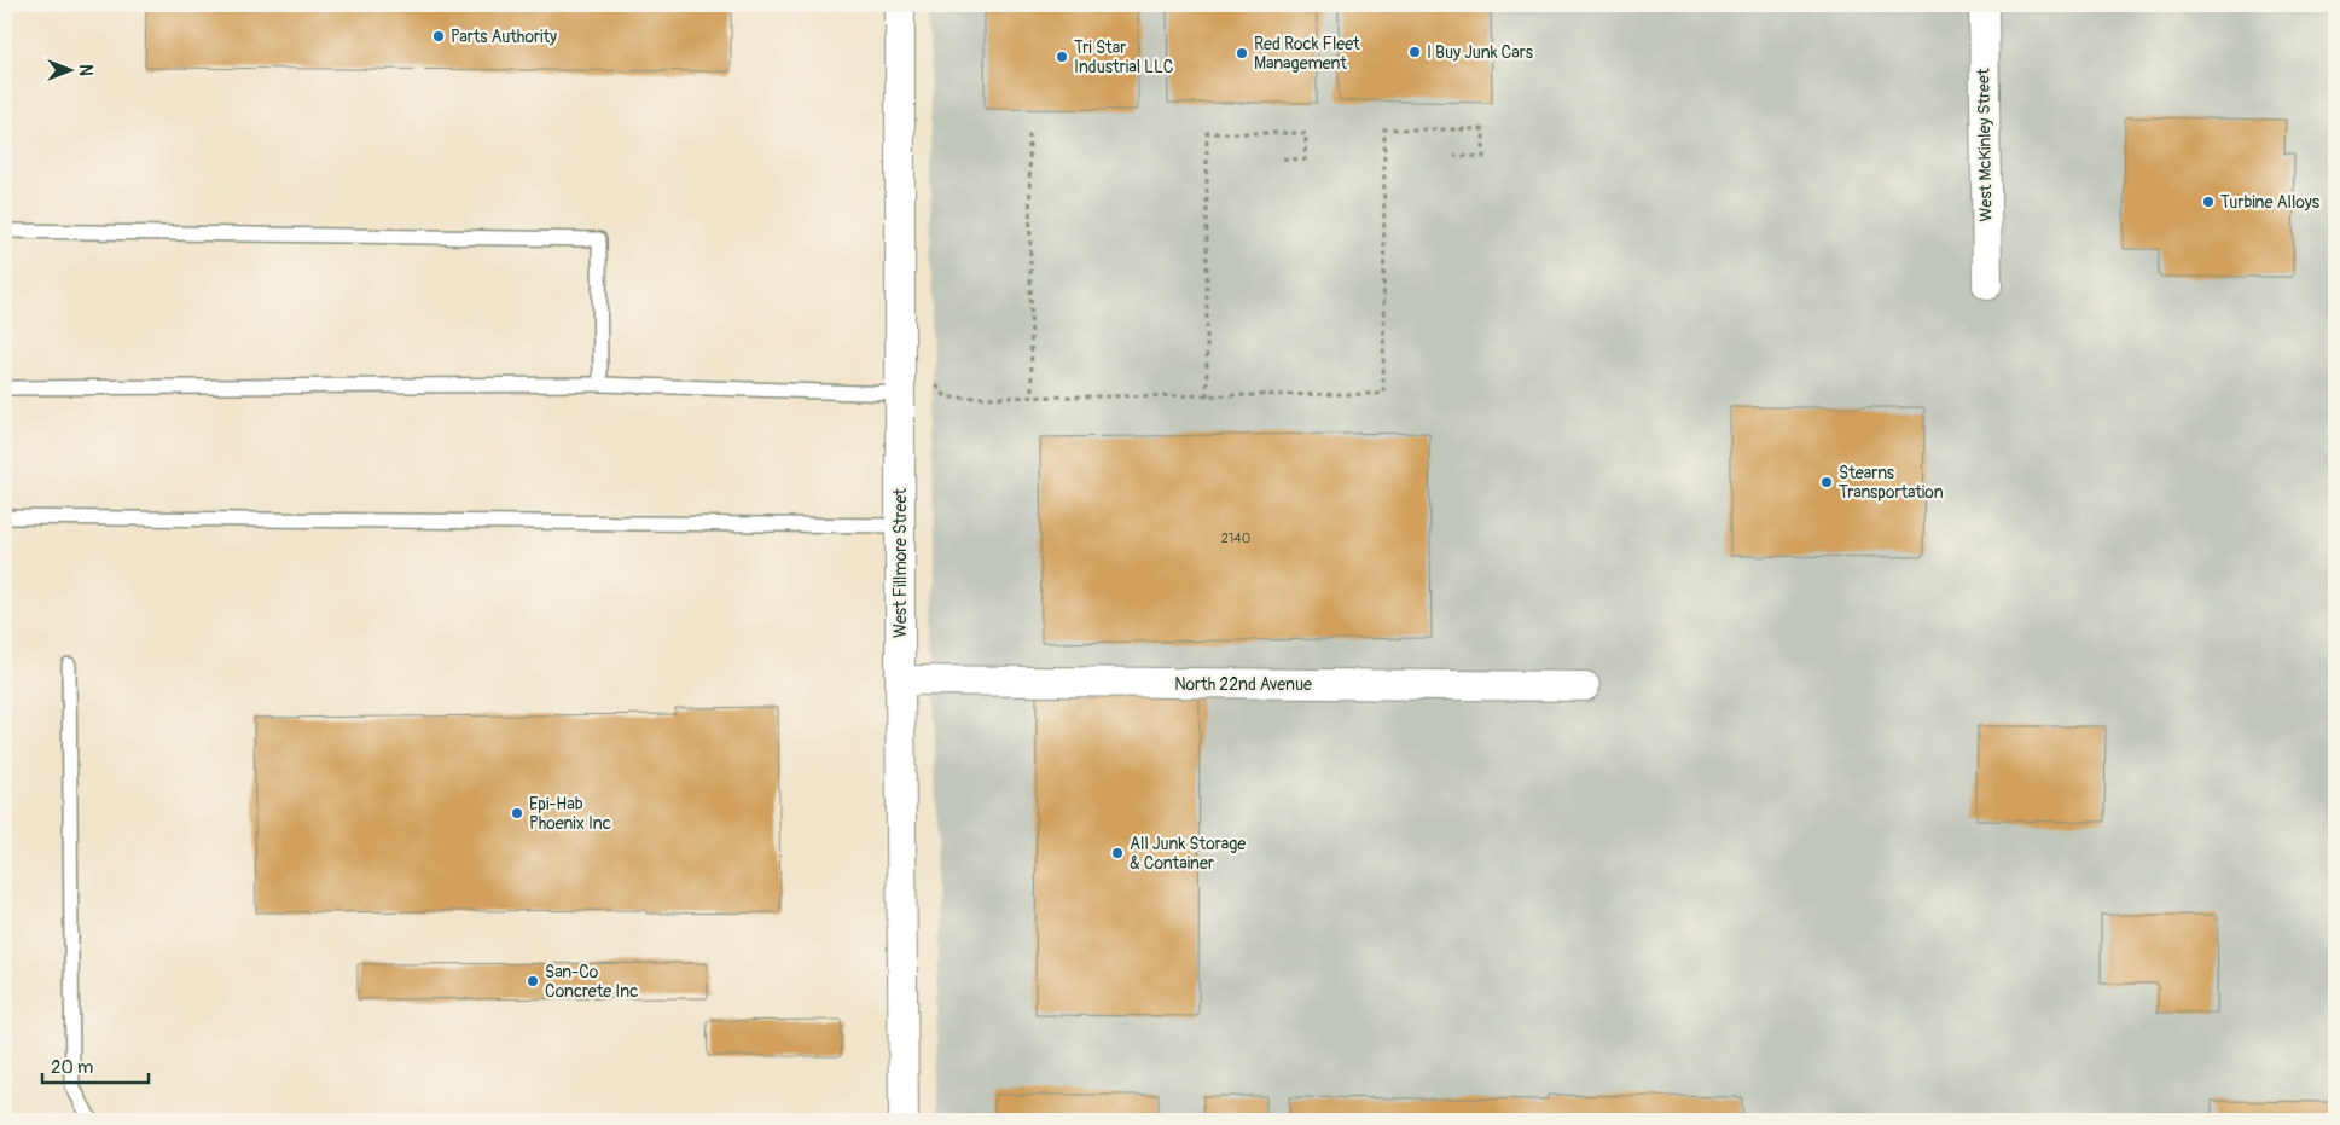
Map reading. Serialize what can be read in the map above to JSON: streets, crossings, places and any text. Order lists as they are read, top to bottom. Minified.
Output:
{"streets":{"street":["West McKinley Street","West Fillmore Street","North 22nd Avenue"]},"crossings":[["West Fillmore Street","North 22nd Avenue"]],"places":["Parts Authority","I Buy Junk Cars","Red Rock Fleet Management","Tri Star Industrial LLC","Turbine Alloys","Stearns Transportation","Epi-Hab Phoenix Inc","All Junk Storage & Container","San-Co Concrete Inc"],"house_numbers":["2140"],"scale_bar":"20 m","north":"right"}
